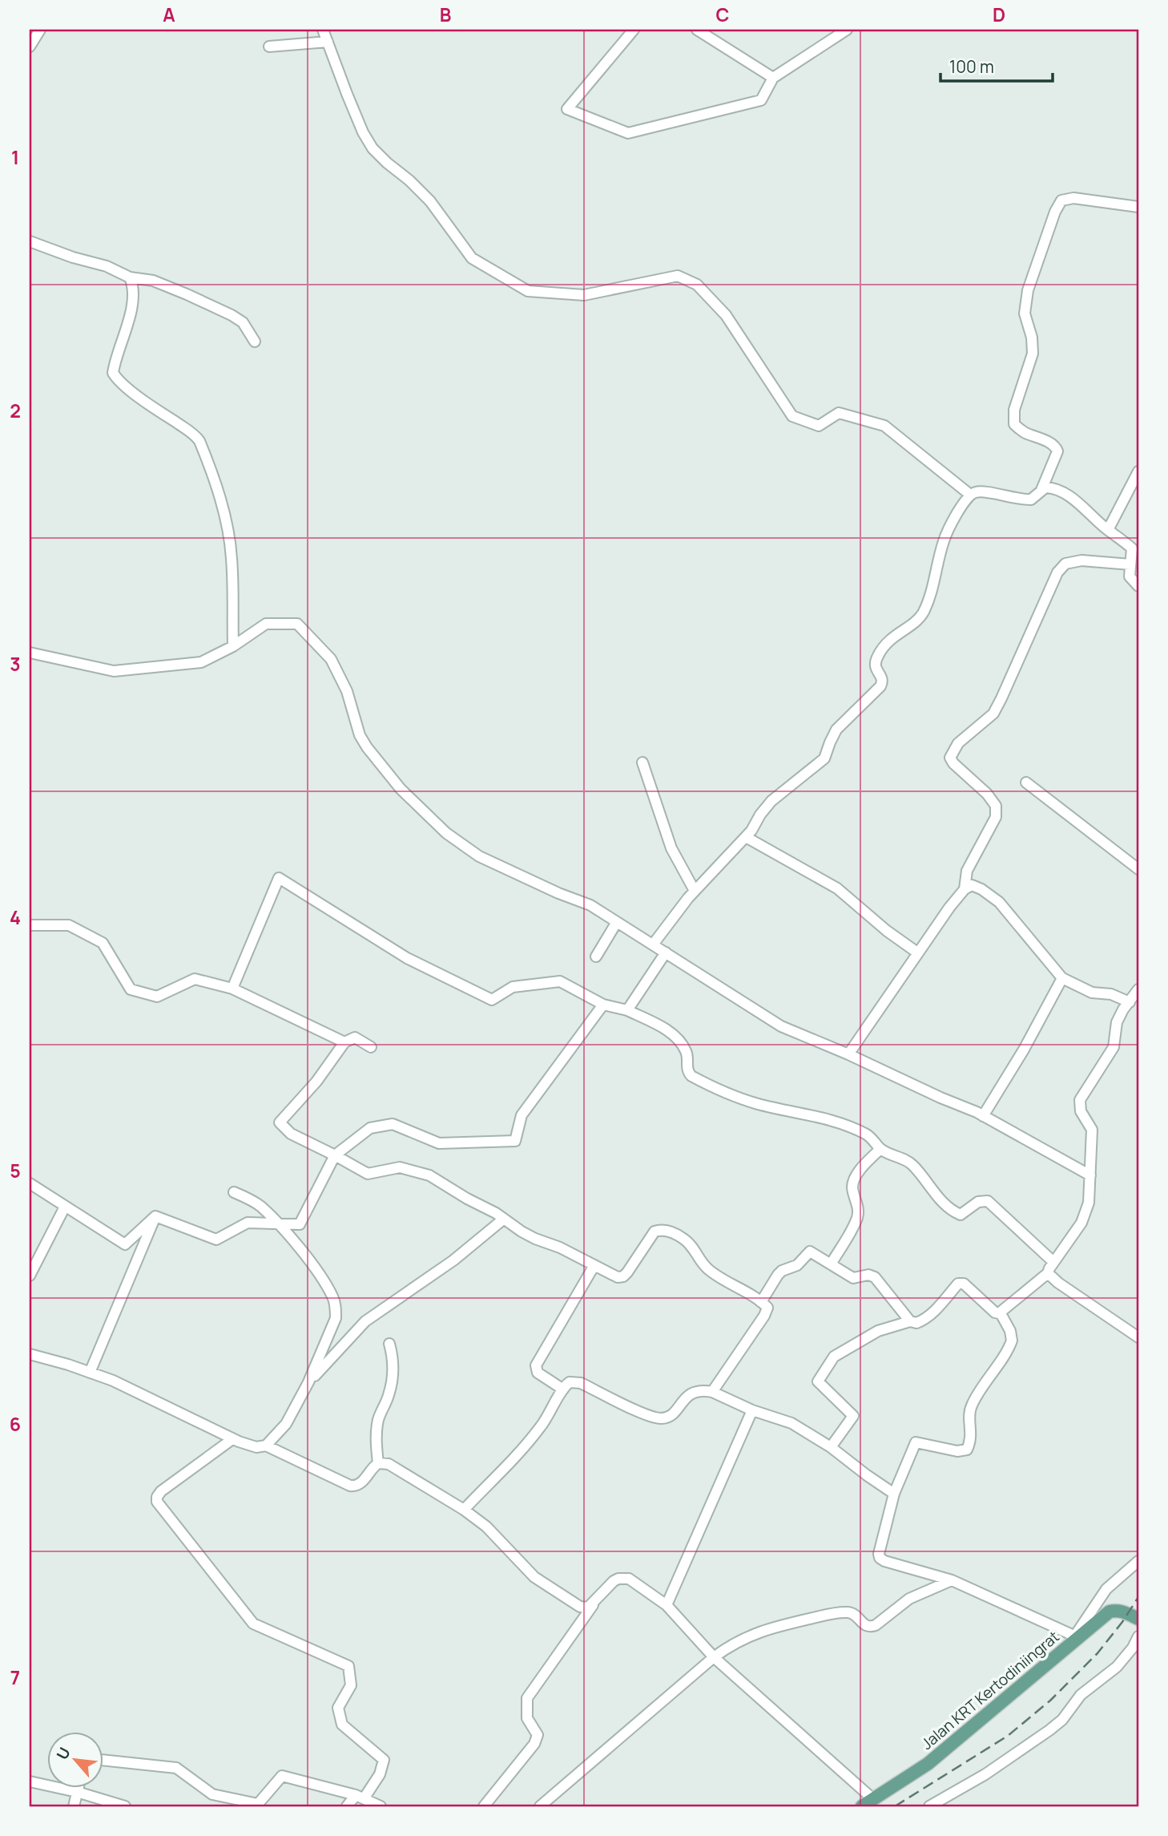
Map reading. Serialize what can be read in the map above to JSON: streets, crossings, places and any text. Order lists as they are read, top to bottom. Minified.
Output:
{"streets":{"main road":["Jalan KRT Kertodiniingrat"]},"scale_bar":"100 m","north":"top left","grid":{"columns":["A","B","C","D"],"rows":["1","2","3","4","5","6","7"]}}
